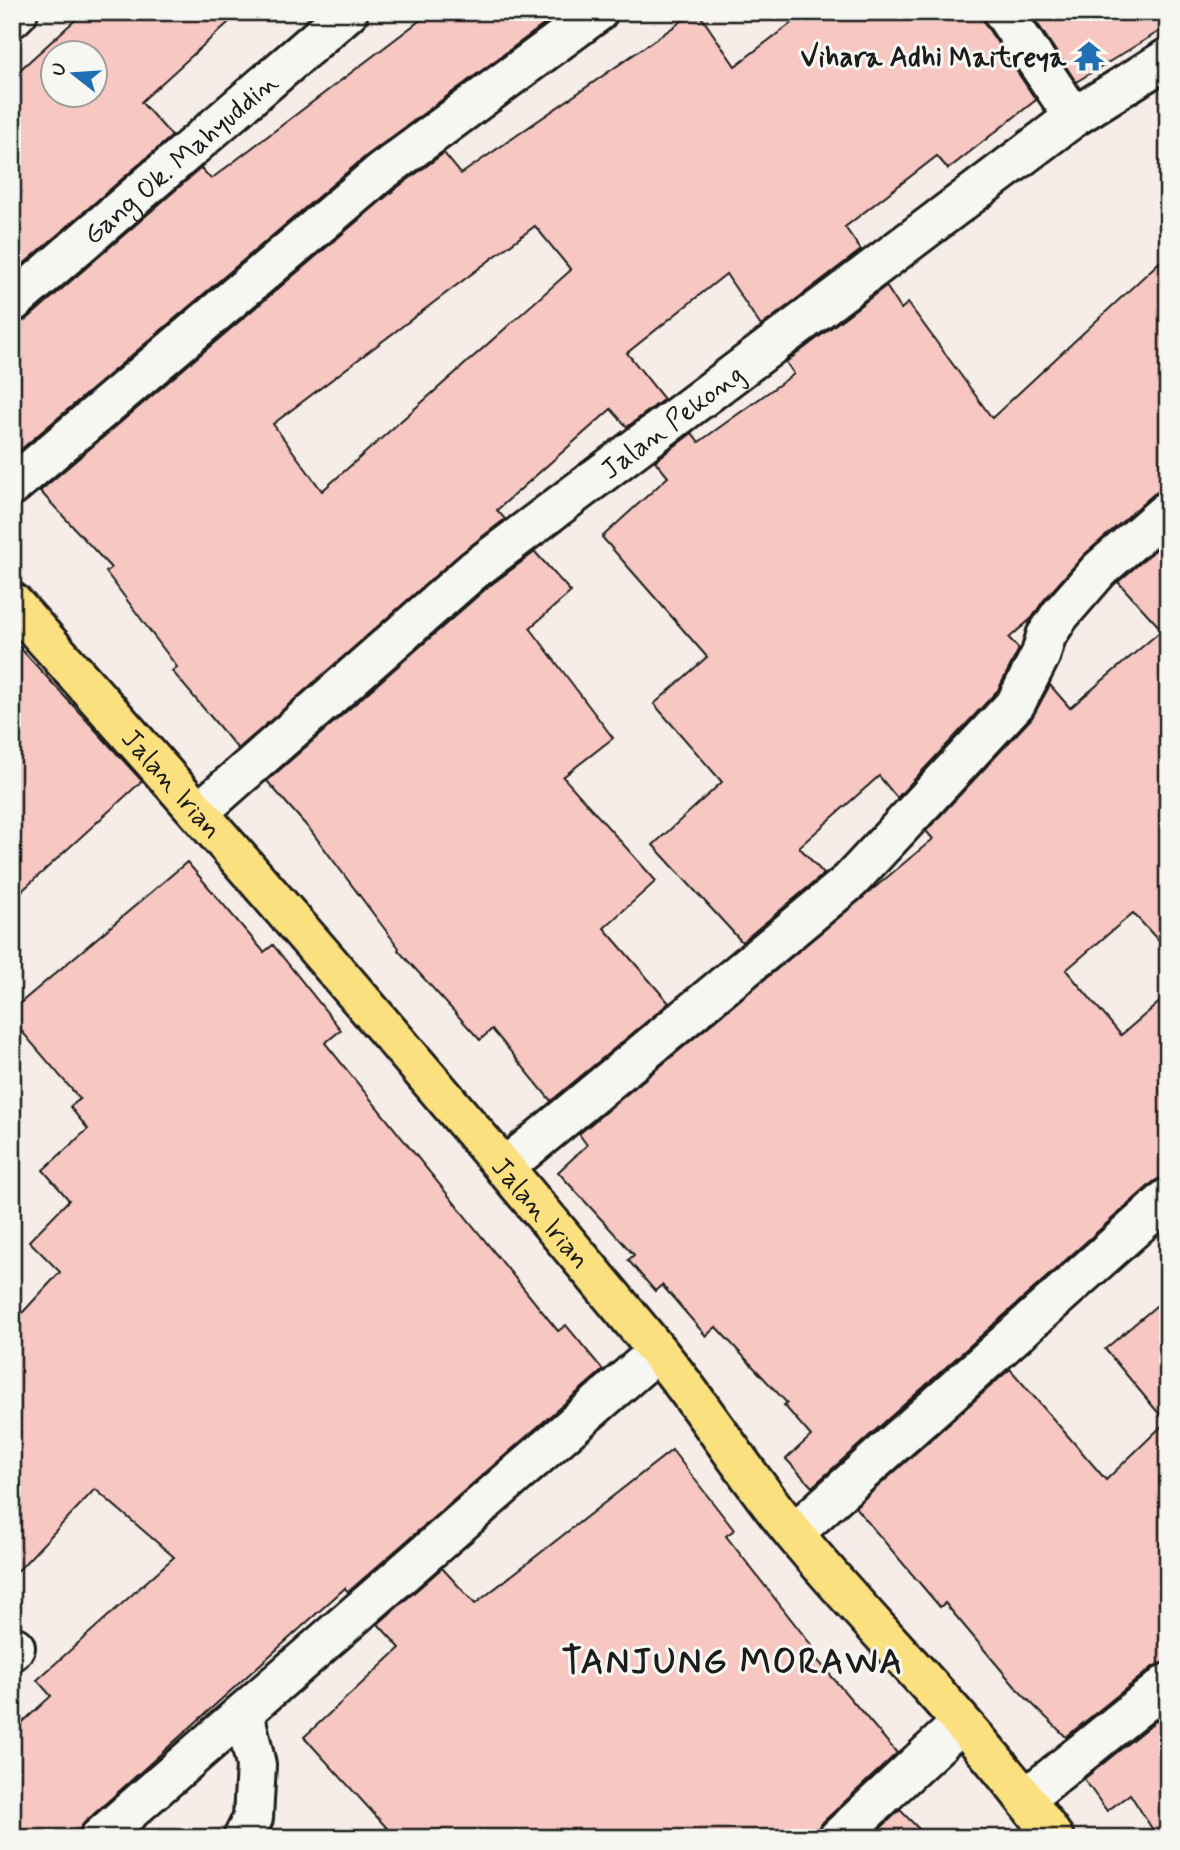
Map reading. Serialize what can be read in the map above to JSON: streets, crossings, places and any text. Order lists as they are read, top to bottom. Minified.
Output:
{"streets":{"main road":["Jalan Irian"],"street":["Gang Ok. Mahyuddin","Jalan Pekong"]},"crossings":[["Jalan Pekong","Jalan Irian"]],"districts":["TANJUNG MORAWA"],"places":{"temple":["Vihara Adhi Maitreya"]},"north":"left"}
